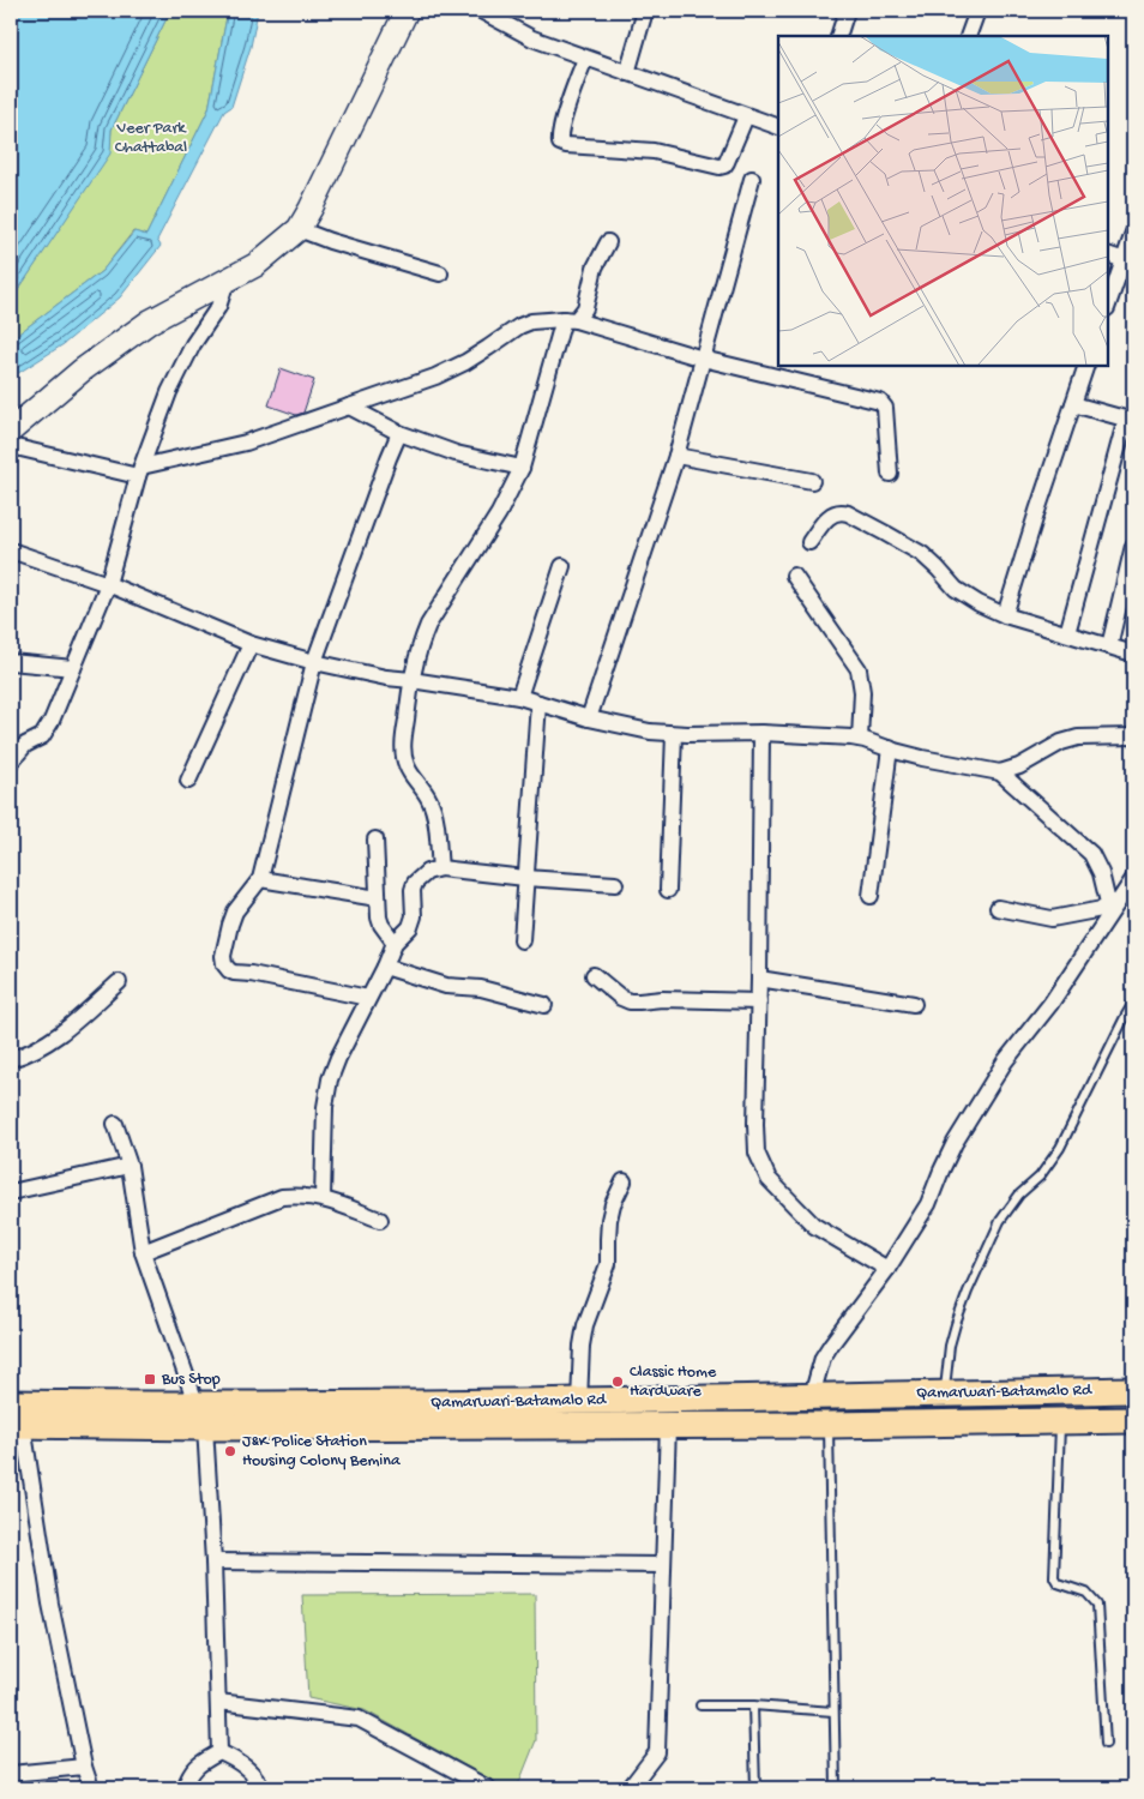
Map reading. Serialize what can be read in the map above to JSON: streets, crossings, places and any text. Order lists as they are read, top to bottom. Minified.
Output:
{"streets":{"main road":["Qamarwari-Batamalo Rd"]},"parks":["Veer Park Chattabal"],"places":{"transit":["Bus Stop"],"other":["Classic Home Hardware","J&K Police Station Housing Colony Bemina"]}}
